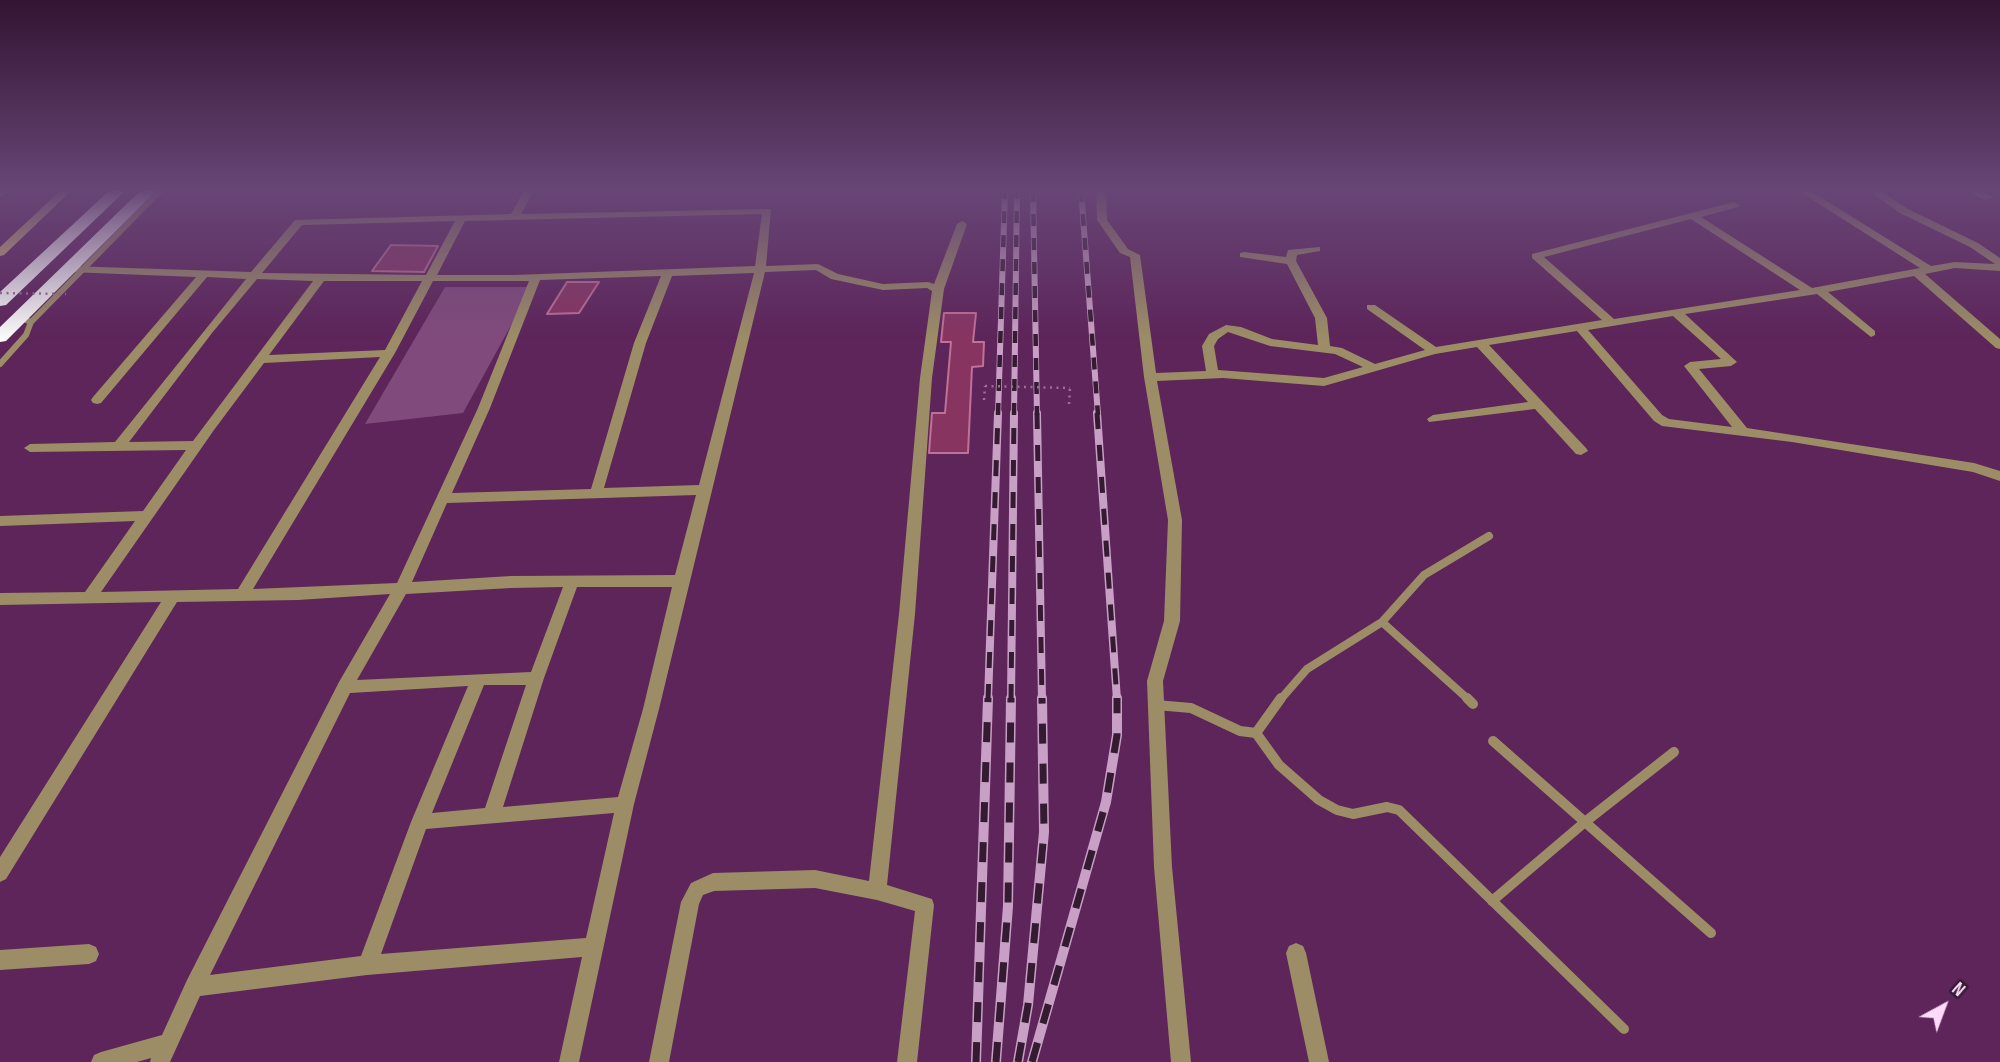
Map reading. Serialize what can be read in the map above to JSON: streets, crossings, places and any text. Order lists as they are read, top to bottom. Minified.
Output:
{"north":"top right"}
